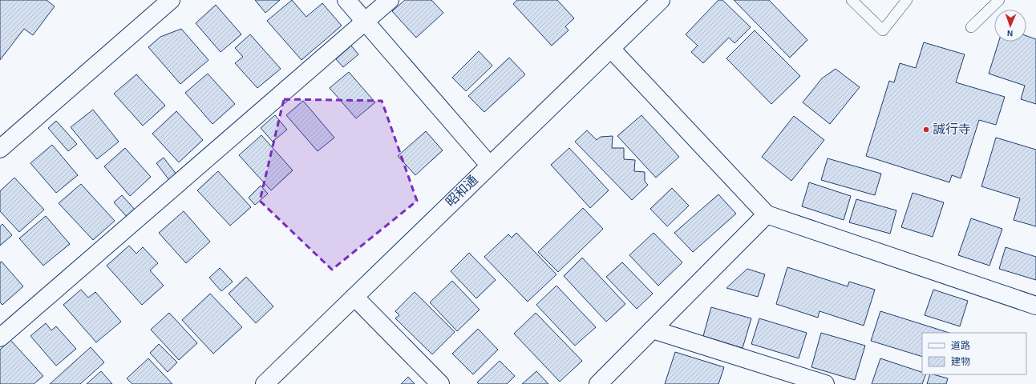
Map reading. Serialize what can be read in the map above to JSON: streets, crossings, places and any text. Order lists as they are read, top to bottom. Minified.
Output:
{"streets":{"street":["昭和通"]},"places":["誠行寺"],"legend":["道路","建物"],"north":"bottom"}
